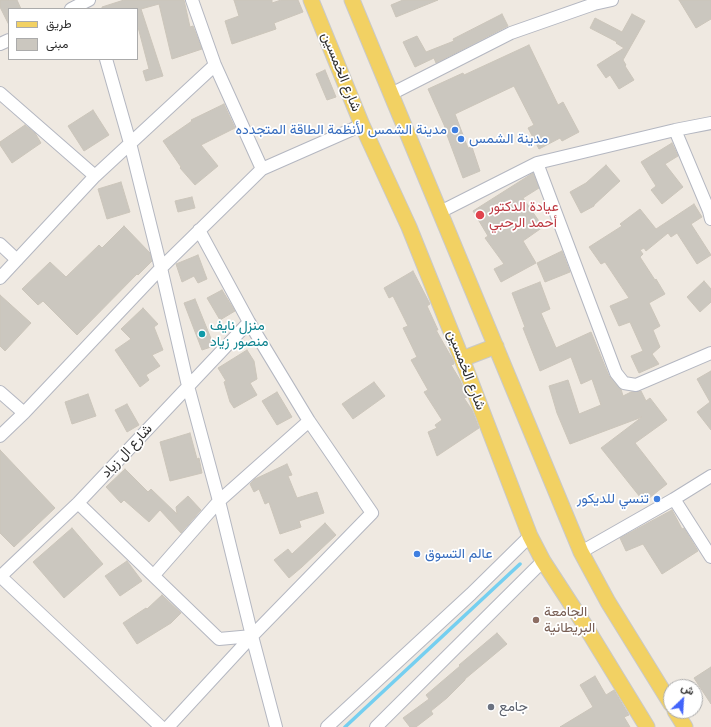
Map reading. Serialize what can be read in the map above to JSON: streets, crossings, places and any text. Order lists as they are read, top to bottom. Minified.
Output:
{"streets":{"main road":["شارع الخمسين"],"street":["شارع ال زياد"]},"places":["مدينة الشمس لأنظمة الطاقة المتجدده","مدينة الشمس","عيادة الدكتور أحمد الرحبي","منزل نايف منصور زياد","تنسي للديكور","عالم التسوق","الجامعة البريطانية","جامع"],"legend":["طريق","مبنى"],"north":"top right"}
